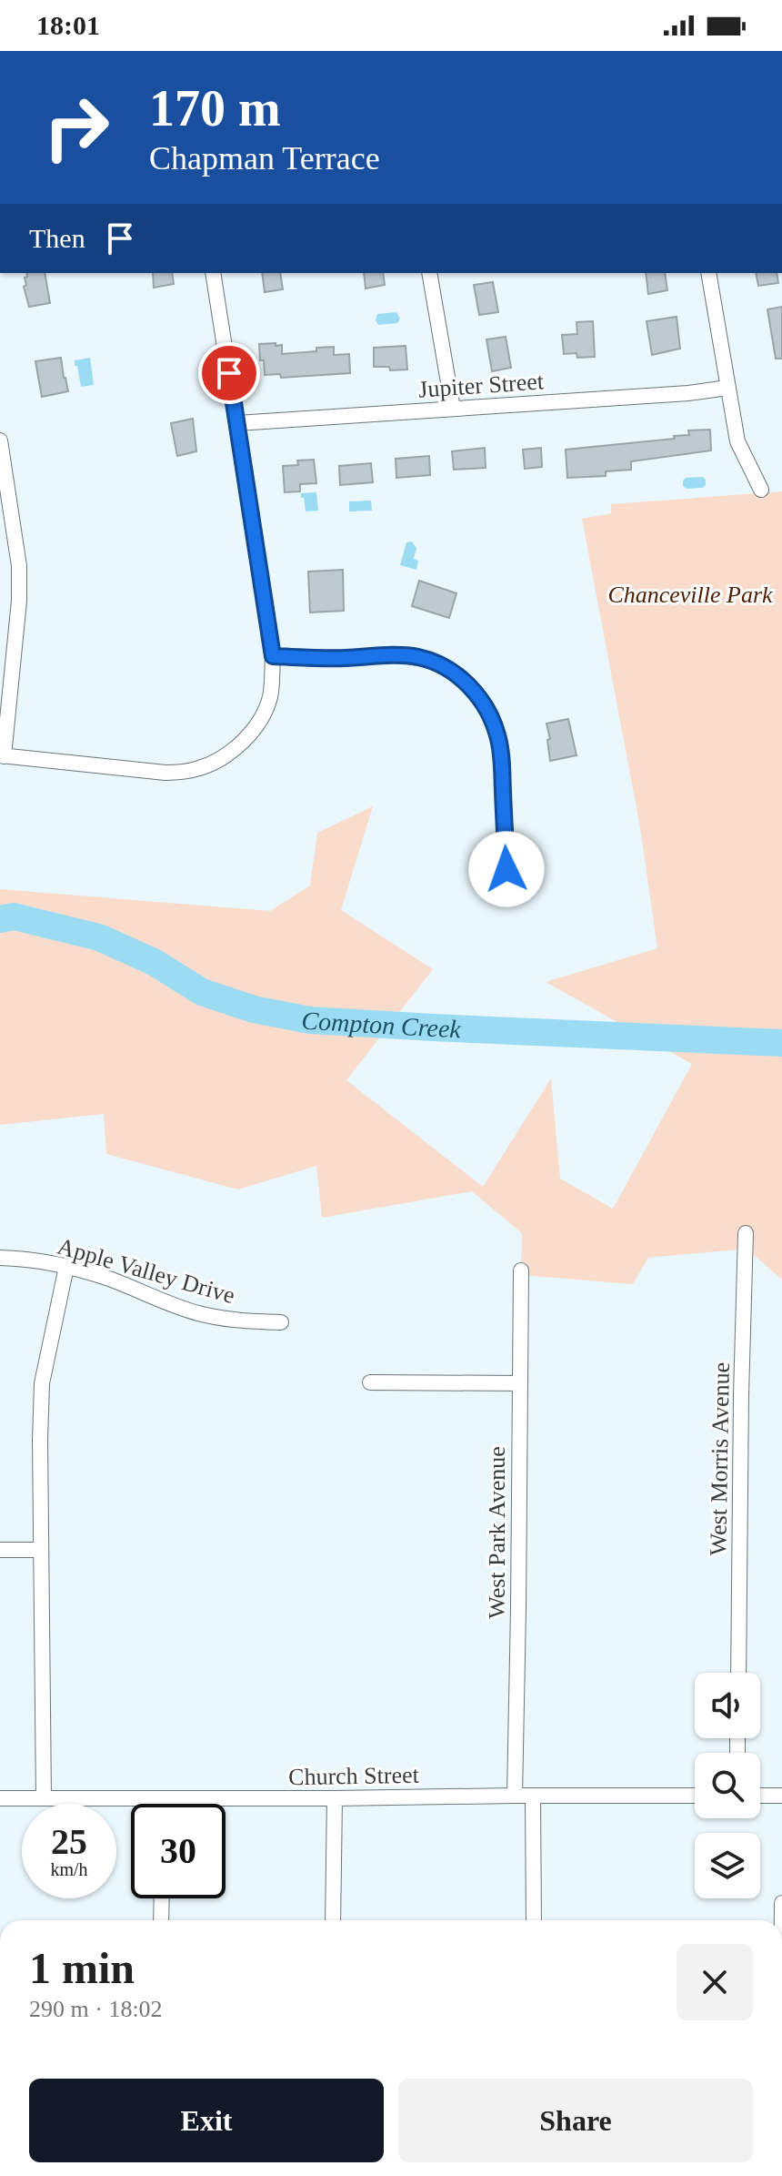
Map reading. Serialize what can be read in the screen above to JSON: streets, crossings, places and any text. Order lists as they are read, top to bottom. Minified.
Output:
{"streets":{"street":["Jupiter Street","Apple Valley Drive","West Morris Avenue","West Park Avenue","Church Street"]},"crossings":[["West Park Avenue","Church Street"]],"water":["Compton Creek"],"parks":["Chanceville Park"],"page":{"status":"18:01","turn":["170 m","Chapman Terrace"],"then":"Then","speed":"25 km/h","limit":"30","heading":["1 min","290 m · 18:02"],"buttons":["Exit","Share"]}}
